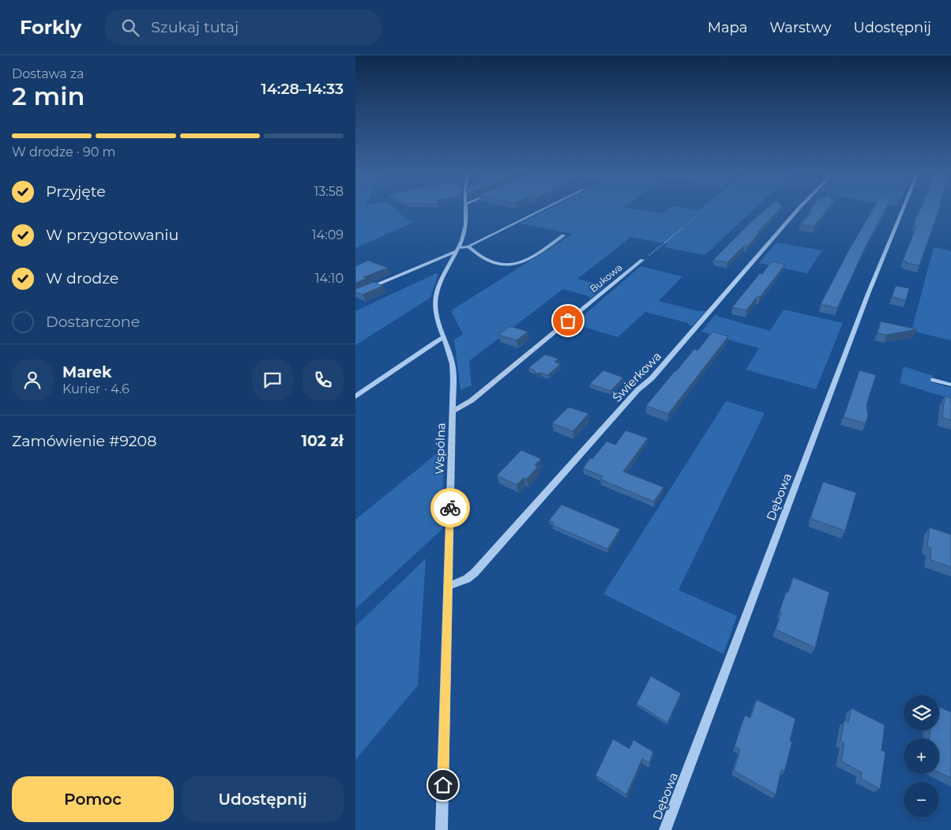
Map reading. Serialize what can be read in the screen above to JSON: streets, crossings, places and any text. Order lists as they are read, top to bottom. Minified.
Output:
{"streets":{"street":["Bukowa","Świerkowa","Wspólna","Dębowa"]},"crossings":[["Bukowa","Wspólna"],["Świerkowa","Wspólna"]],"page":{"header":"Forkly","search":"Szukaj tutaj","nav":["Mapa","Warstwy","Udostępnij"],"heading":["2 min","Dostawa za","14:28–14:33"],"panel":["Marek","Kurier · 4.6","Zamówienie #9208","102 zł"],"bar":"W drodze · 90 m","list":[["Przyjęte","13:58"],["W przygotowaniu","14:09"],["W drodze","14:10"],"Dostarczone"],"map_buttons":["+","−"],"buttons":["Pomoc","Udostępnij"]}}
